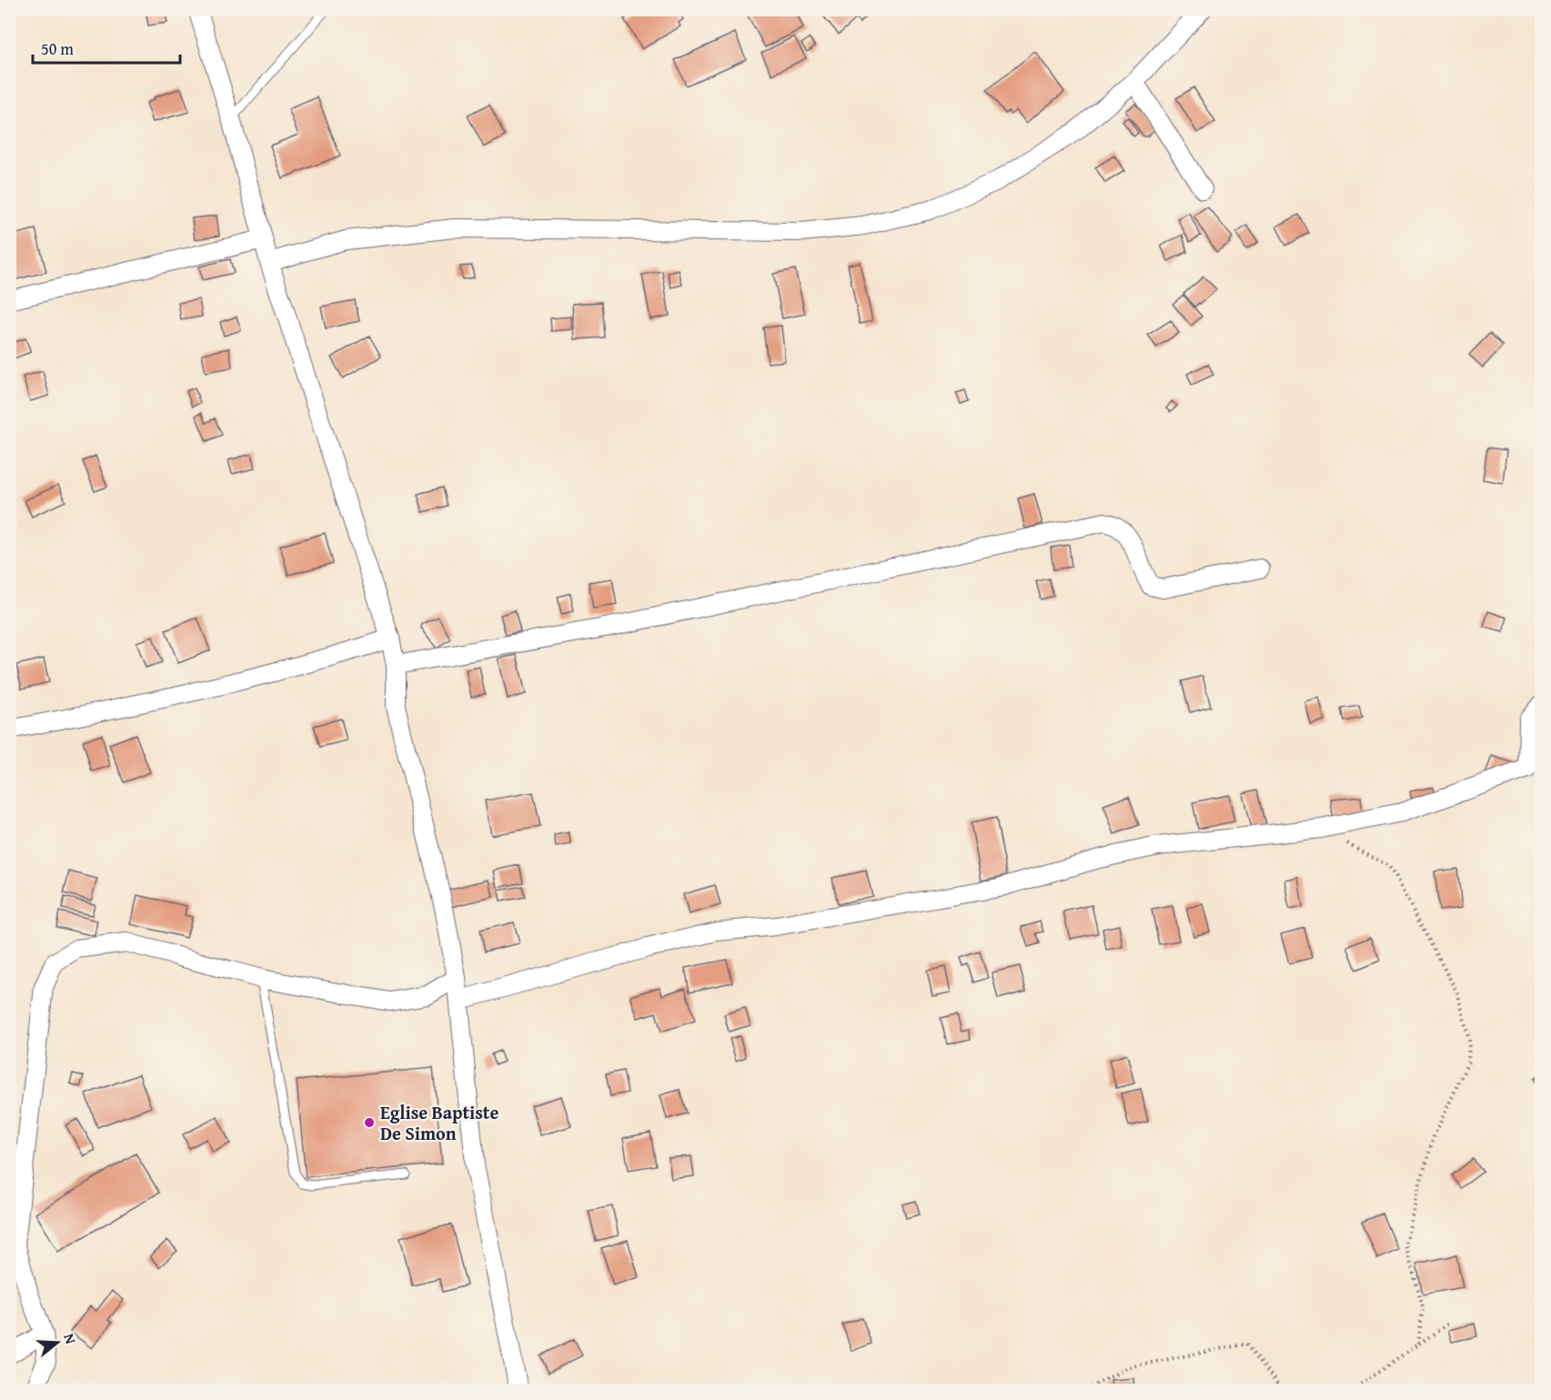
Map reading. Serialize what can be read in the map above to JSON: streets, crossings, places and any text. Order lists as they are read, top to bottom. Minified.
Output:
{"places":["Eglise Baptiste De Simon"],"scale_bar":"50 m","north":"right"}
